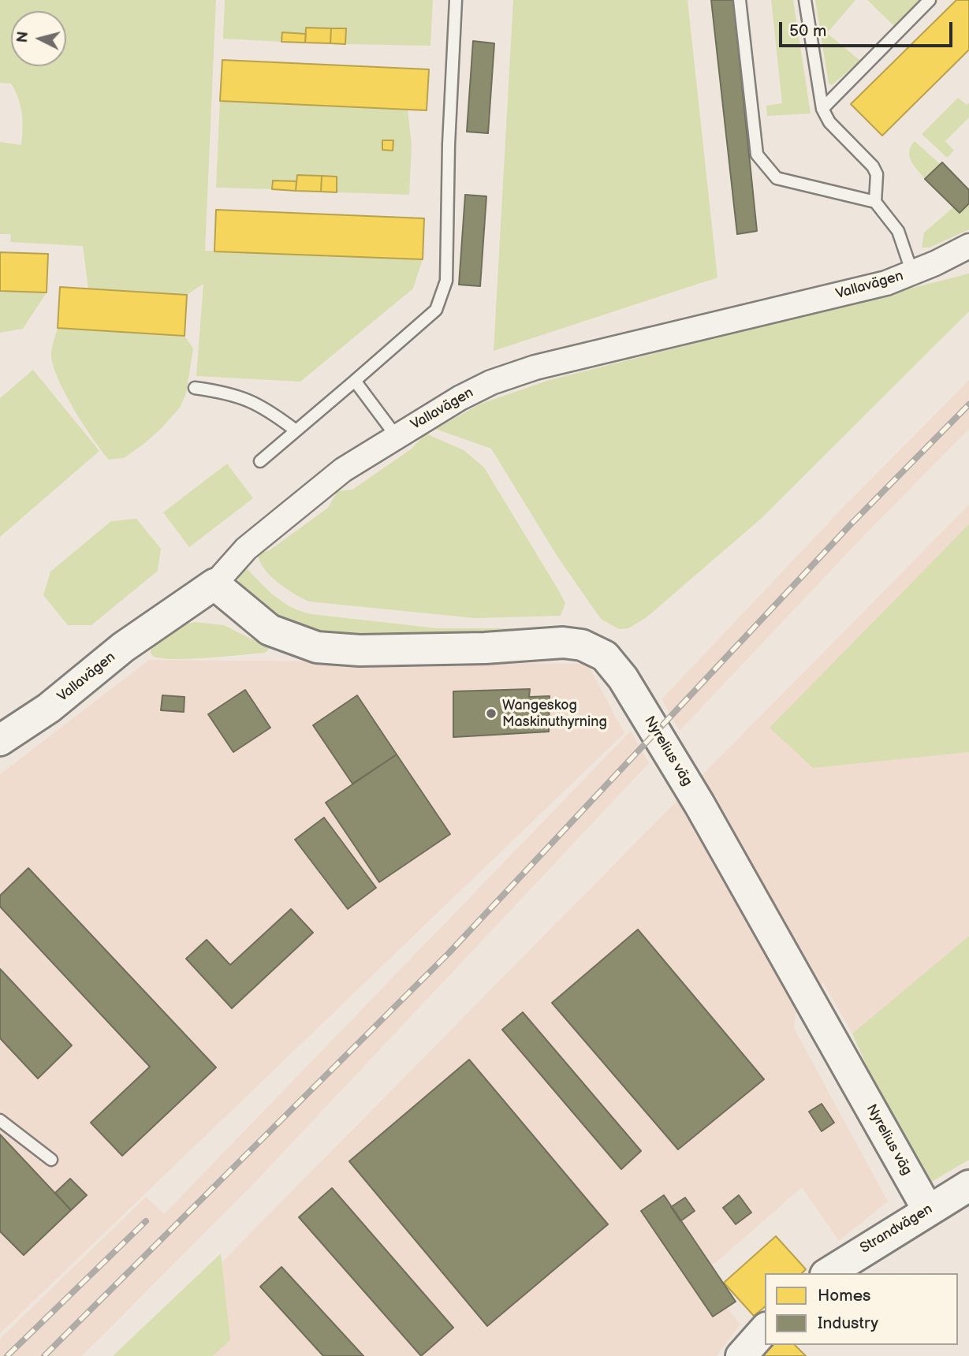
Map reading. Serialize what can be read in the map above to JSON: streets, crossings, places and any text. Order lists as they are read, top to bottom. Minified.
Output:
{"streets":{"street":["Vallavägen","Nyrelius väg","Strandvägen"]},"crossings":[["Vallavägen","Nyrelius väg"],["Nyrelius väg","Strandvägen"]],"places":["Wangeskog Maskinuthyrning"],"legend":["Homes","Industry"],"scale_bar":"50 m","north":"left"}
